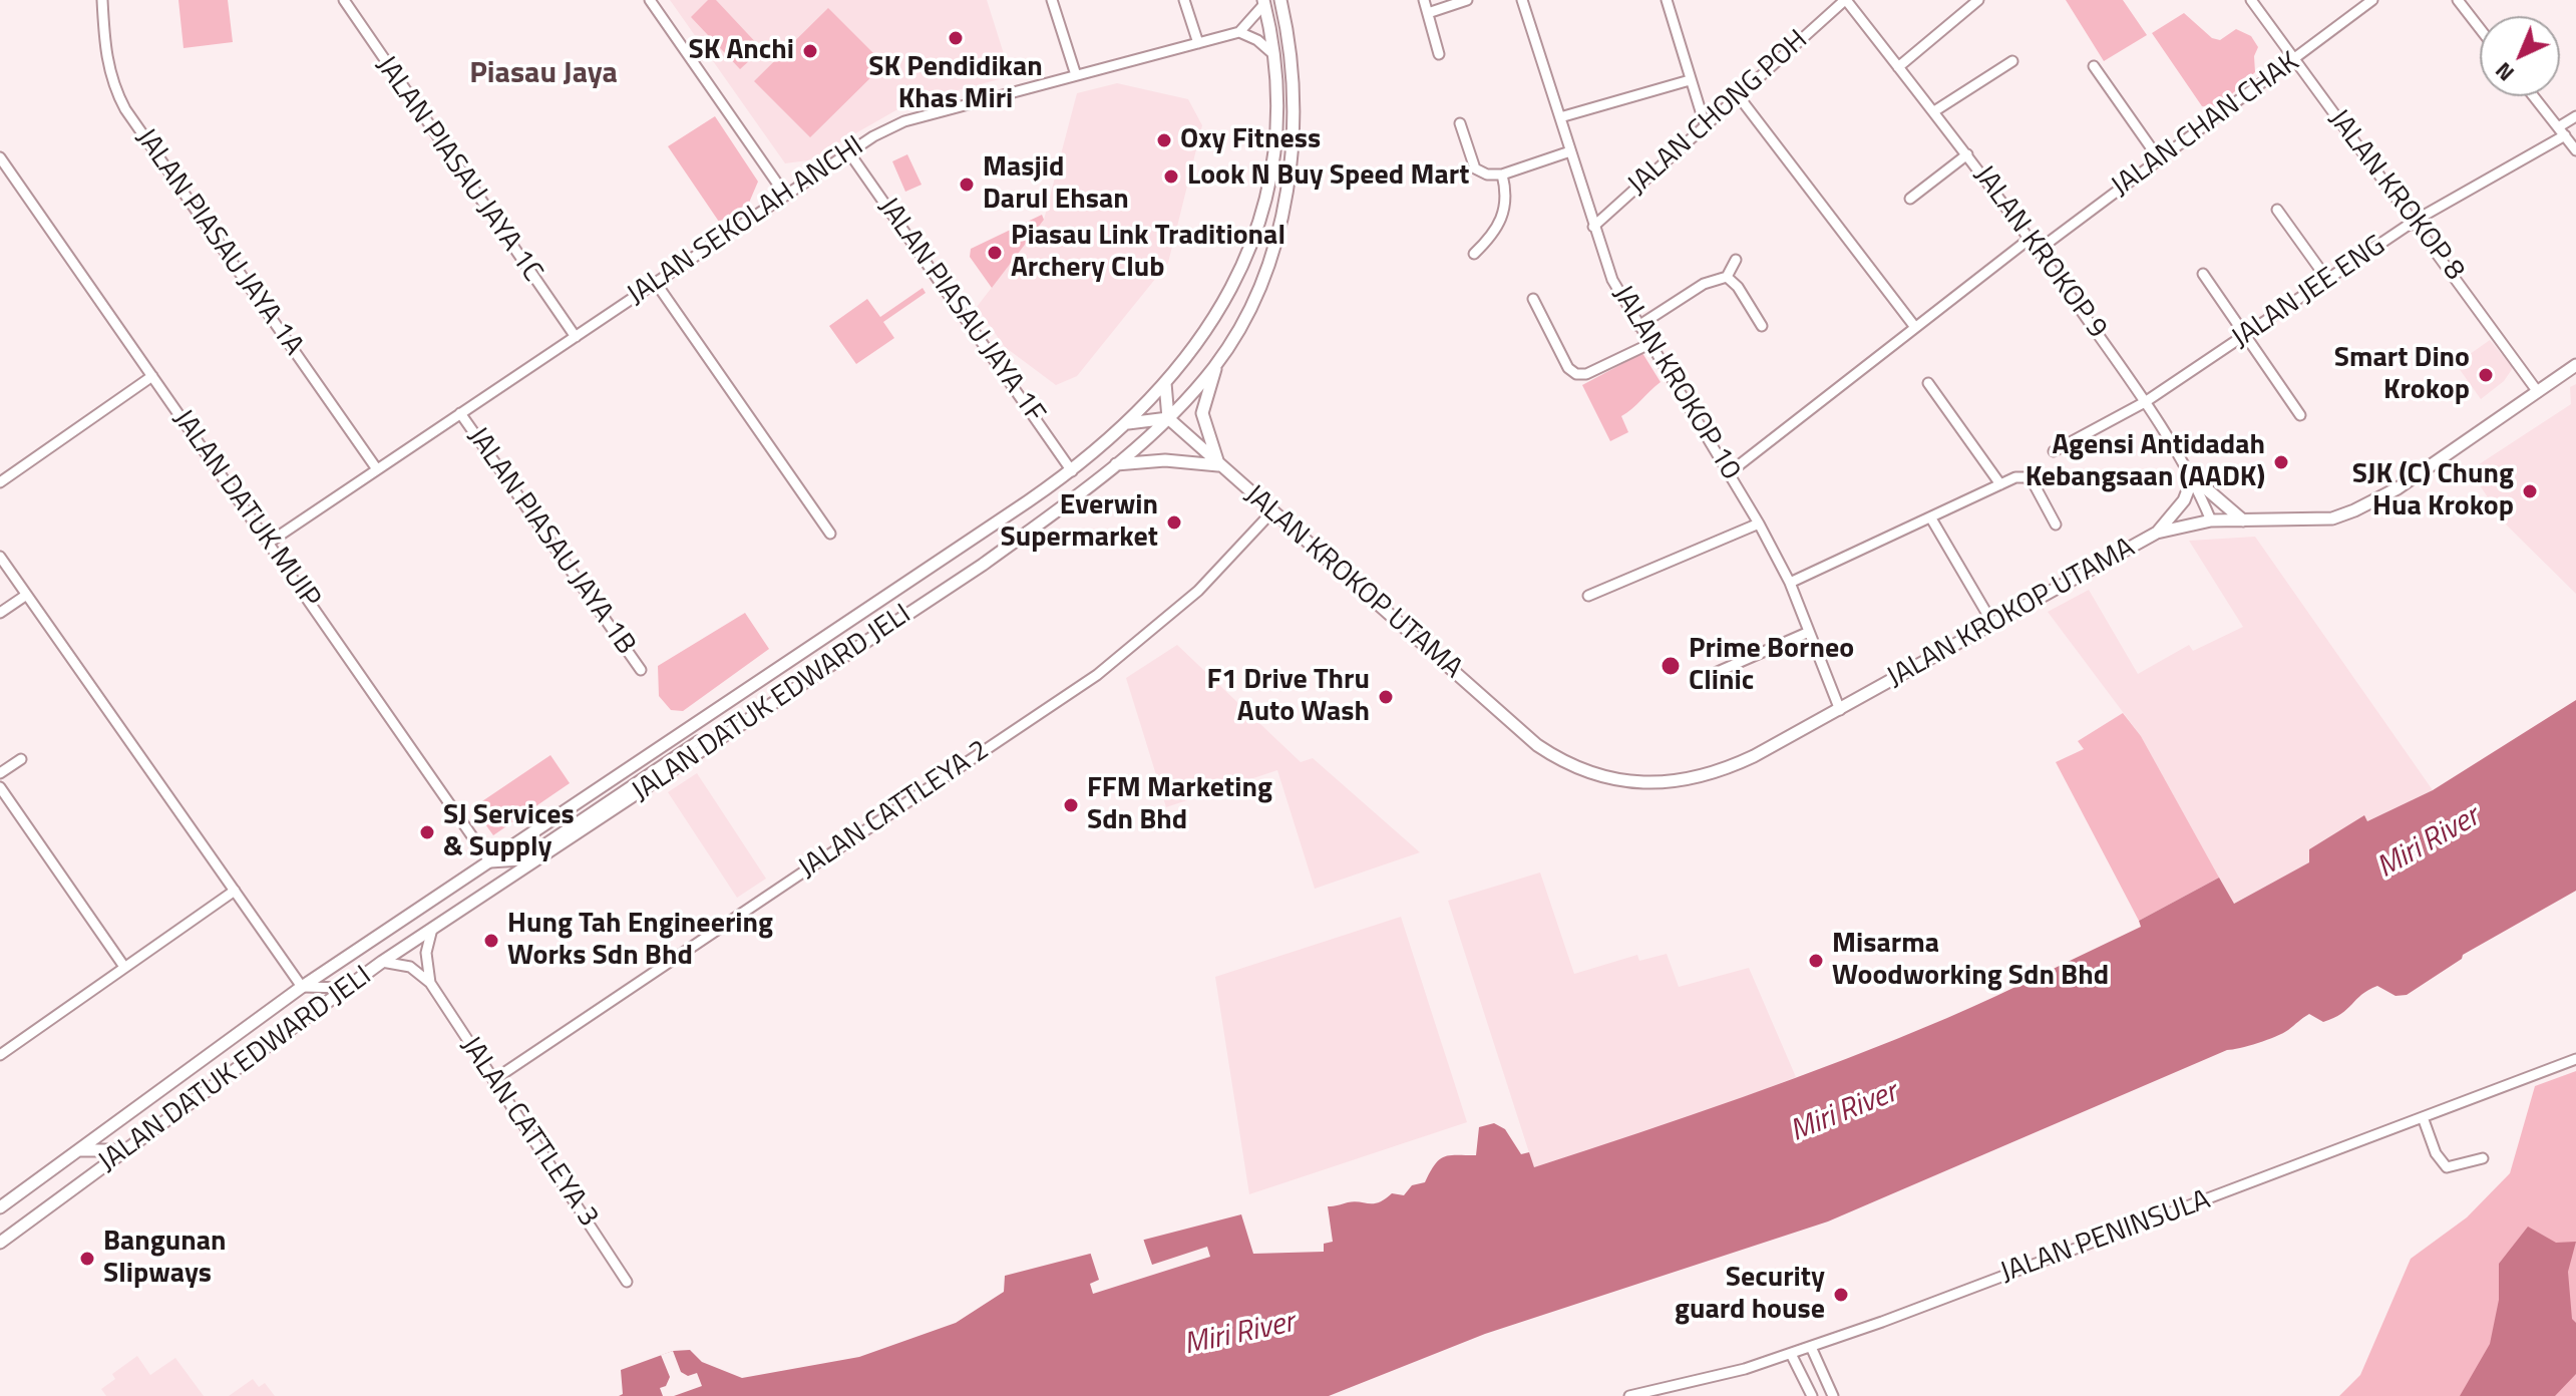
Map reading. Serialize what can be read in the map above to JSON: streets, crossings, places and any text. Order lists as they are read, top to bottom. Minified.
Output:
{"streets":{"street":["JALAN CHONG POH","JALAN CHAN CHAK","JALAN PIASAU JAYA 1C","JALAN KROKOP 8","JALAN SEKOLAH ANCHI","JALAN PIASAU JAYA 1A","JALAN KROKOP 9","JALAN JEE ENG","JALAN PIASAU JAYA 1F","JALAN KROKOP 10","JALAN DATUK MUIP","JALAN PIASAU JAYA 1B","JALAN KROKOP UTAMA","JALAN DATUK EDWARD JELI","JALAN CATTLEYA 2","JALAN CATTLEYA 3","JALAN PENINSULA"]},"crossings":[["JALAN CHONG POH","JALAN KROKOP 9"],["JALAN CHONG POH","JALAN KROKOP 10"],["JALAN CHAN CHAK","JALAN KROKOP 8"],["JALAN CHAN CHAK","JALAN KROKOP 9"],["JALAN PIASAU JAYA 1C","JALAN SEKOLAH ANCHI"],["JALAN KROKOP 8","JALAN JEE ENG"],["JALAN KROKOP 8","JALAN KROKOP UTAMA"],["JALAN SEKOLAH ANCHI","JALAN PIASAU JAYA 1A"],["JALAN SEKOLAH ANCHI","JALAN PIASAU JAYA 1F"],["JALAN SEKOLAH ANCHI","JALAN DATUK MUIP"],["JALAN SEKOLAH ANCHI","JALAN PIASAU JAYA 1B"],["JALAN KROKOP 9","JALAN JEE ENG"],["JALAN KROKOP 9","JALAN KROKOP UTAMA"],["JALAN PIASAU JAYA 1F","JALAN DATUK EDWARD JELI"],["JALAN KROKOP 10","JALAN KROKOP UTAMA"],["JALAN DATUK MUIP","JALAN DATUK EDWARD JELI"],["JALAN KROKOP UTAMA","JALAN DATUK EDWARD JELI"],["JALAN KROKOP UTAMA","JALAN CATTLEYA 2"],["JALAN DATUK EDWARD JELI","JALAN CATTLEYA 3"],["JALAN CATTLEYA 2","JALAN CATTLEYA 3"]],"districts":["Piasau Jaya"],"water":["Miri River"],"places":["SK Pendidikan Khas Miri","SK Anchi","Oxy Fitness","Look N Buy Speed Mart","Masjid Darul Ehsan","Piasau Link Traditional Archery Club","Smart Dino Krokop","Agensi Antidadah Kebangsaan (AADK)","SJK (C) Chung Hua Krokop","Everwin Supermarket","Prime Borneo Clinic","F1 Drive Thru Auto Wash","FFM Marketing Sdn Bhd","SJ Services & Supply","Hung Tah Engineering Works Sdn Bhd","Misarma Woodworking Sdn Bhd","Bangunan Slipways","Security guard house"],"north":"bottom left"}
